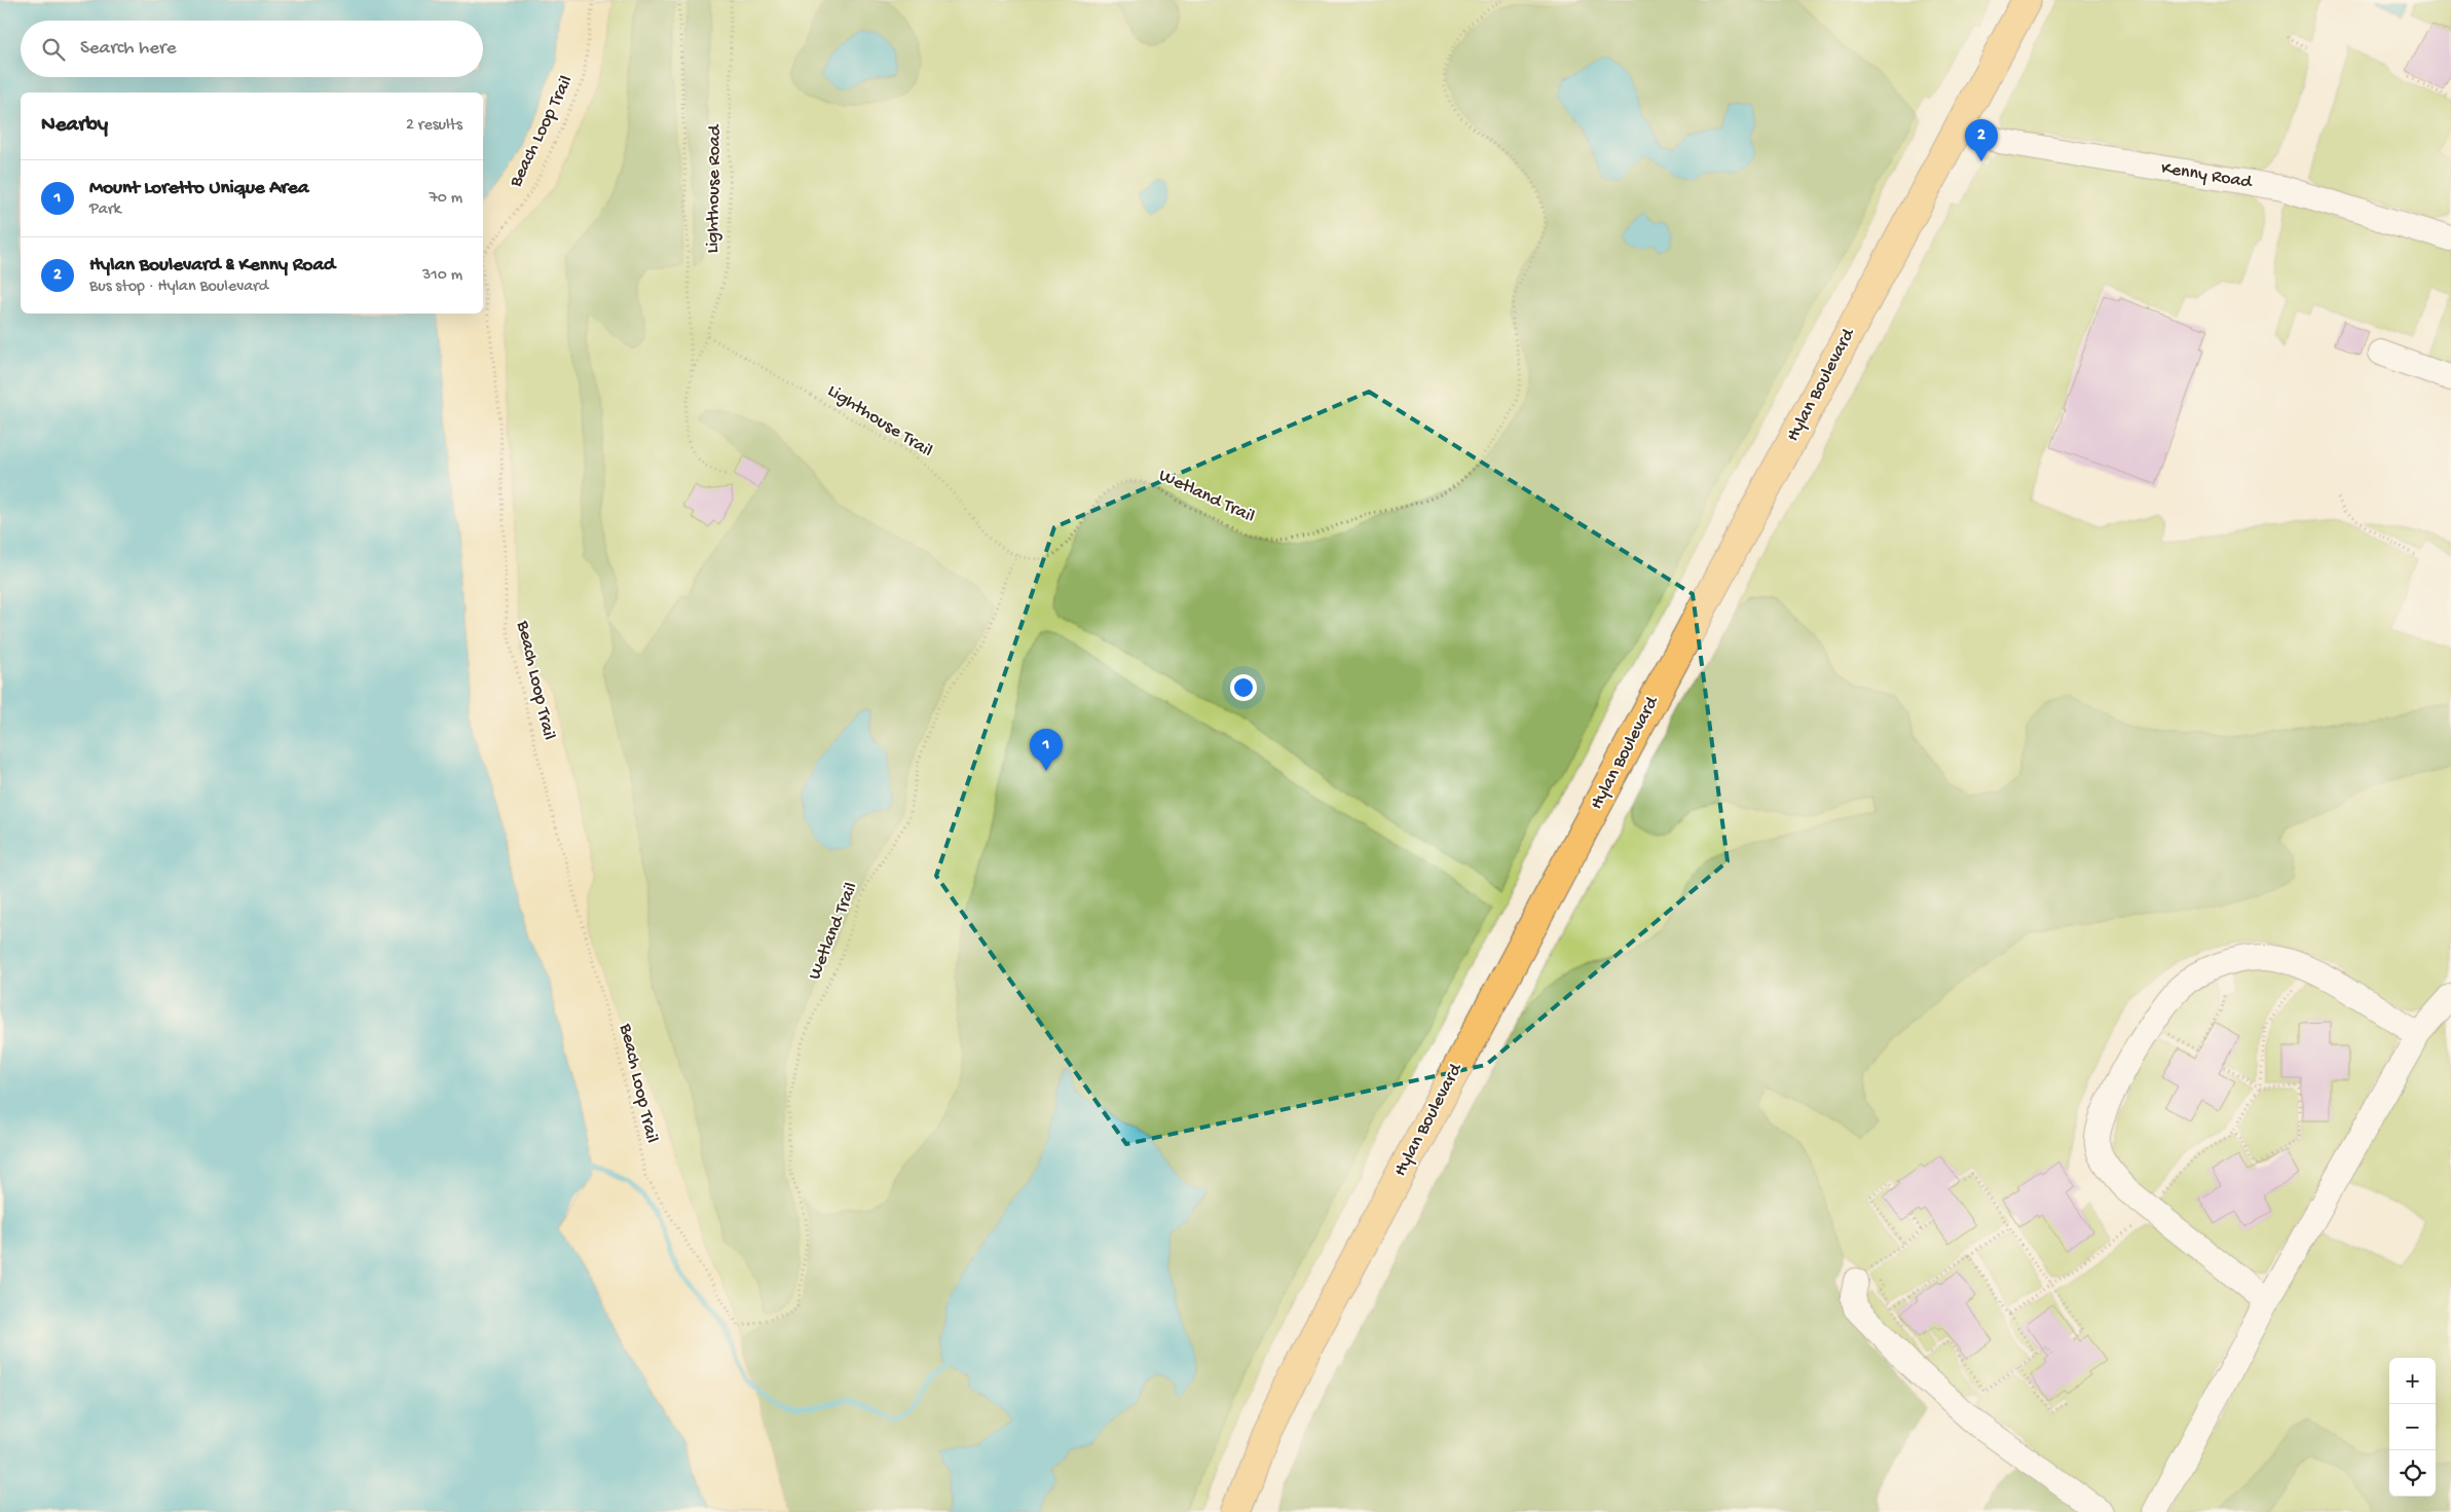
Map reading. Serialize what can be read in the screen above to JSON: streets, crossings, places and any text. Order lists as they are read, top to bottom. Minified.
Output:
{"streets":{"main road":["Hylan Boulevard"],"lane":["Kenny Road"],"path":["Beach Loop Trail","Lighthouse Road","Lighthouse Trail","Wetland Trail"]},"crossings":[["Beach Loop Trail","Wetland Trail"],["Kenny Road","Hylan Boulevard"],["Lighthouse Road","Lighthouse Trail"],["Lighthouse Trail","Wetland Trail"]],"page":{"search":"Search here","heading":["Nearby","2 results"],"pins":["2","1"],"list":[{"mark":"1","name":"Mount Loretto Unique Area","note":"Park","value":"70 m"},{"mark":"2","name":"Hylan Boulevard & Kenny Road","note":"Bus stop · Hylan Boulevard","value":"310 m"}],"map_buttons":["+","−"]}}
